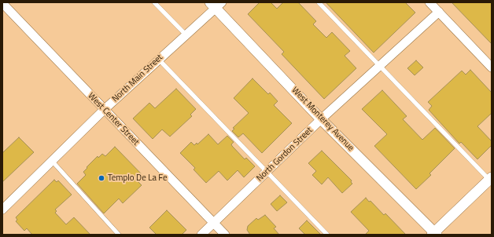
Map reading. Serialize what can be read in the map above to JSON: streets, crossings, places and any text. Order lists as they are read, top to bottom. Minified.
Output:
{"streets":{"street":["North Main Street","West Center Street","West Monterey Avenue","North Gordon Street"]},"crossings":[["North Main Street","West Center Street"],["North Main Street","West Monterey Avenue"],["West Center Street","North Gordon Street"],["West Monterey Avenue","North Gordon Street"]],"places":["Templo De La Fe"]}
